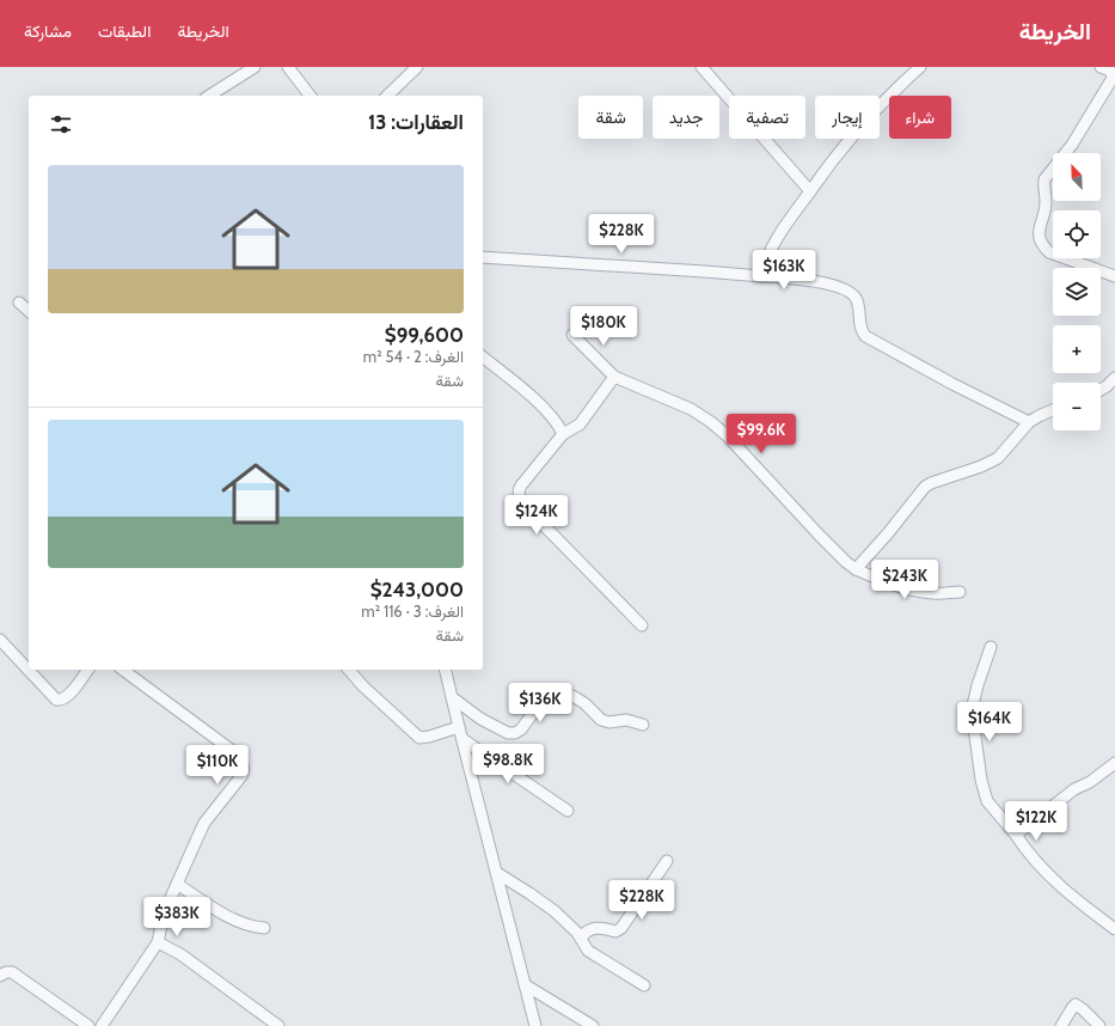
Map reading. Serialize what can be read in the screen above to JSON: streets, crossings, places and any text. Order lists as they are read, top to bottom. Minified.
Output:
{"north":"top left","page":{"header":"الخريطة","nav":["الخريطة","الطبقات","مشاركة"],"chip":["شراء","إيجار","تصفية","جديد","شقة"],"heading":"العقارات: 13","map_buttons":["+","−"],"list":[{"name":"$99,600","note":"الغرف: 2 · 54 m² · شقة"},{"name":"$243,000","note":"الغرف: 3 · 116 m² · شقة"}],"price":["$228K","$163K","$180K","$99.6K","$124K","$243K","$136K","$164K","$98.8K","$110K","$122K","$228K","$383K"]}}
